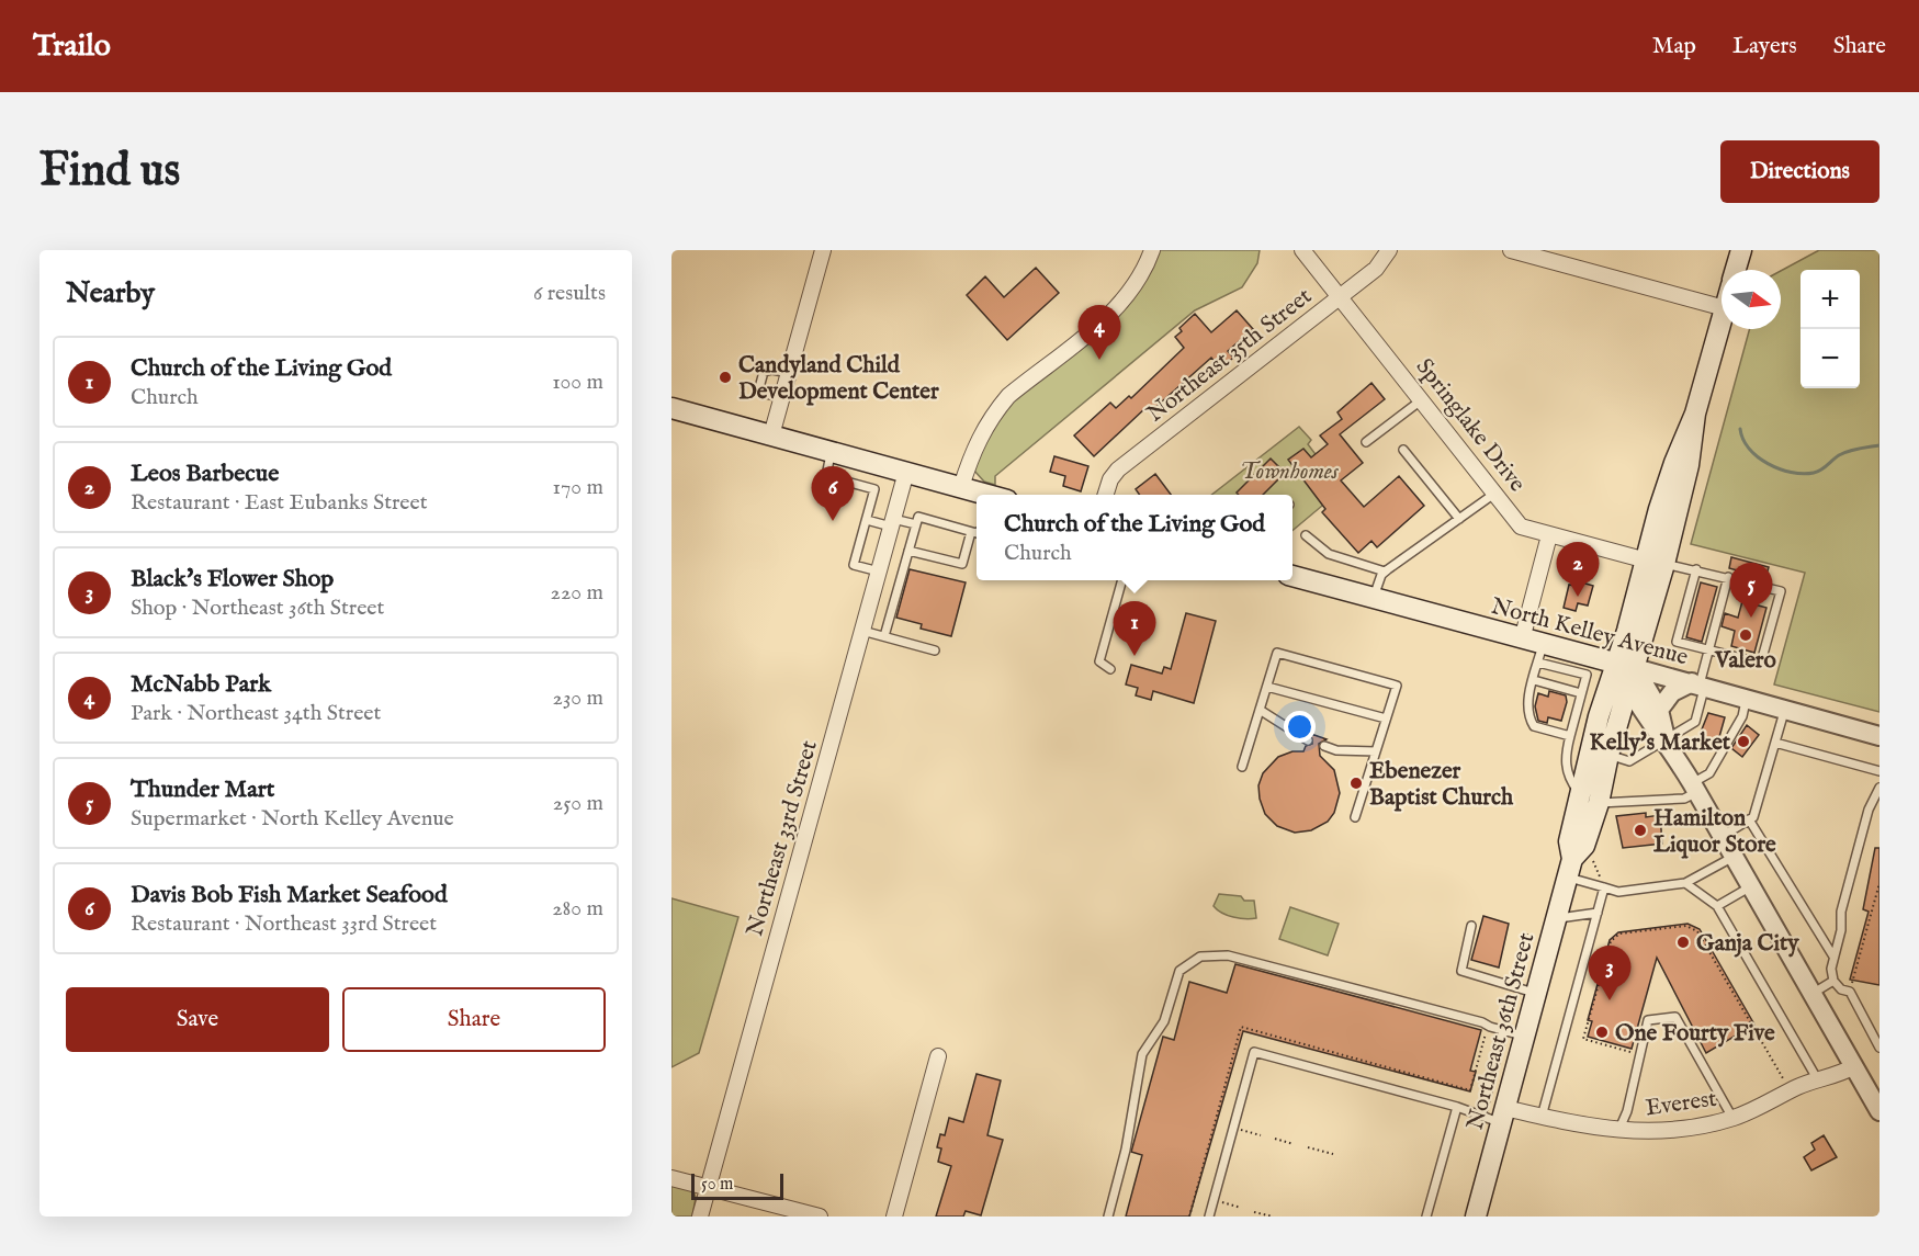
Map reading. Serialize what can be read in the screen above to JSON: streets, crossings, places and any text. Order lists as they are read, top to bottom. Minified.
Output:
{"streets":{"main road":["North Kelley Avenue","Northeast 36th Street"],"street":["Northeast 35th Street","Springlake Drive","Northeast 33rd Street","Everest"]},"crossings":[["Northeast 35th Street","Springlake Drive"],["Springlake Drive","Northeast 36th Street"],["North Kelley Avenue","Northeast 36th Street"],["Northeast 36th Street","Everest"]],"parks":["Townhomes"],"places":["Candyland Child Development Center","Valero","Kelly's Market","Ebenezer Baptist Church","Hamilton Liquor Store","Ganja City","One Fourty Five"],"scale_bar":"50 m","north":"right","page":{"header":"Trailo","nav":["Map","Layers","Share"],"buttons":["Directions",["Save","Share"]],"title":"Find us","heading":["Nearby","6 results"],"map_buttons":["+","−"],"pins":["4","6","2","5","1","3"],"list":[{"mark":"1","name":"Church of the Living God","note":"Church","value":"100 m"},{"mark":"2","name":"Leos Barbecue","note":"Restaurant · East Eubanks Street","value":"170 m"},{"mark":"3","name":"Black's Flower Shop","note":"Shop · Northeast 36th Street","value":"220 m"},{"mark":"4","name":"McNabb Park","note":"Park · Northeast 34th Street","value":"230 m"},{"mark":"5","name":"Thunder Mart","note":"Supermarket · North Kelley Avenue","value":"250 m"},{"mark":"6","name":"Davis Bob Fish Market Seafood","note":"Restaurant · Northeast 33rd Street","value":"280 m"}],"popup":["Church of the Living God","Church"],"scale":"50 m"}}
